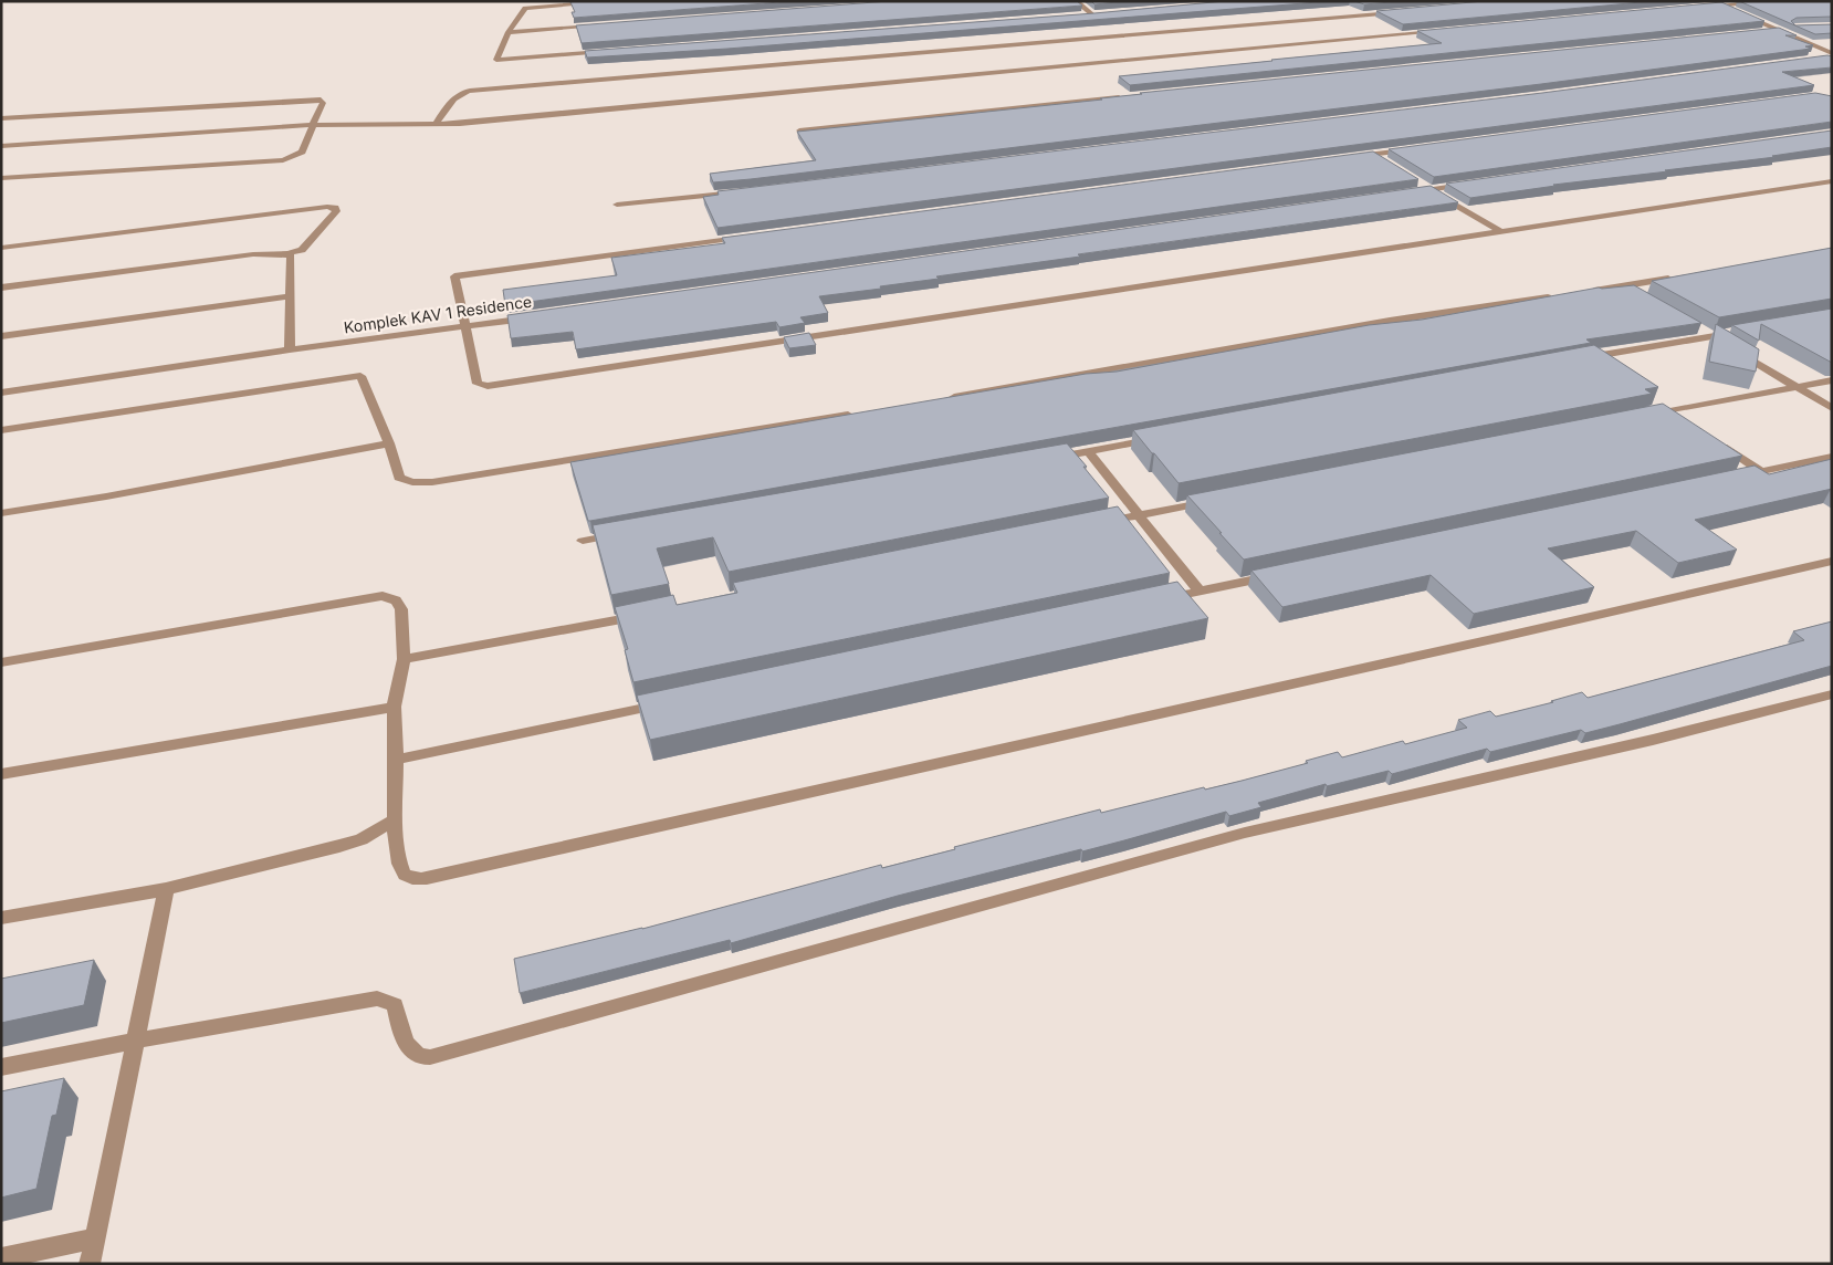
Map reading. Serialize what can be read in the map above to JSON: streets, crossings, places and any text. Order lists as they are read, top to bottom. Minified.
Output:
{"streets":{"street":["Komplek KAV 1 Residence"]}}
